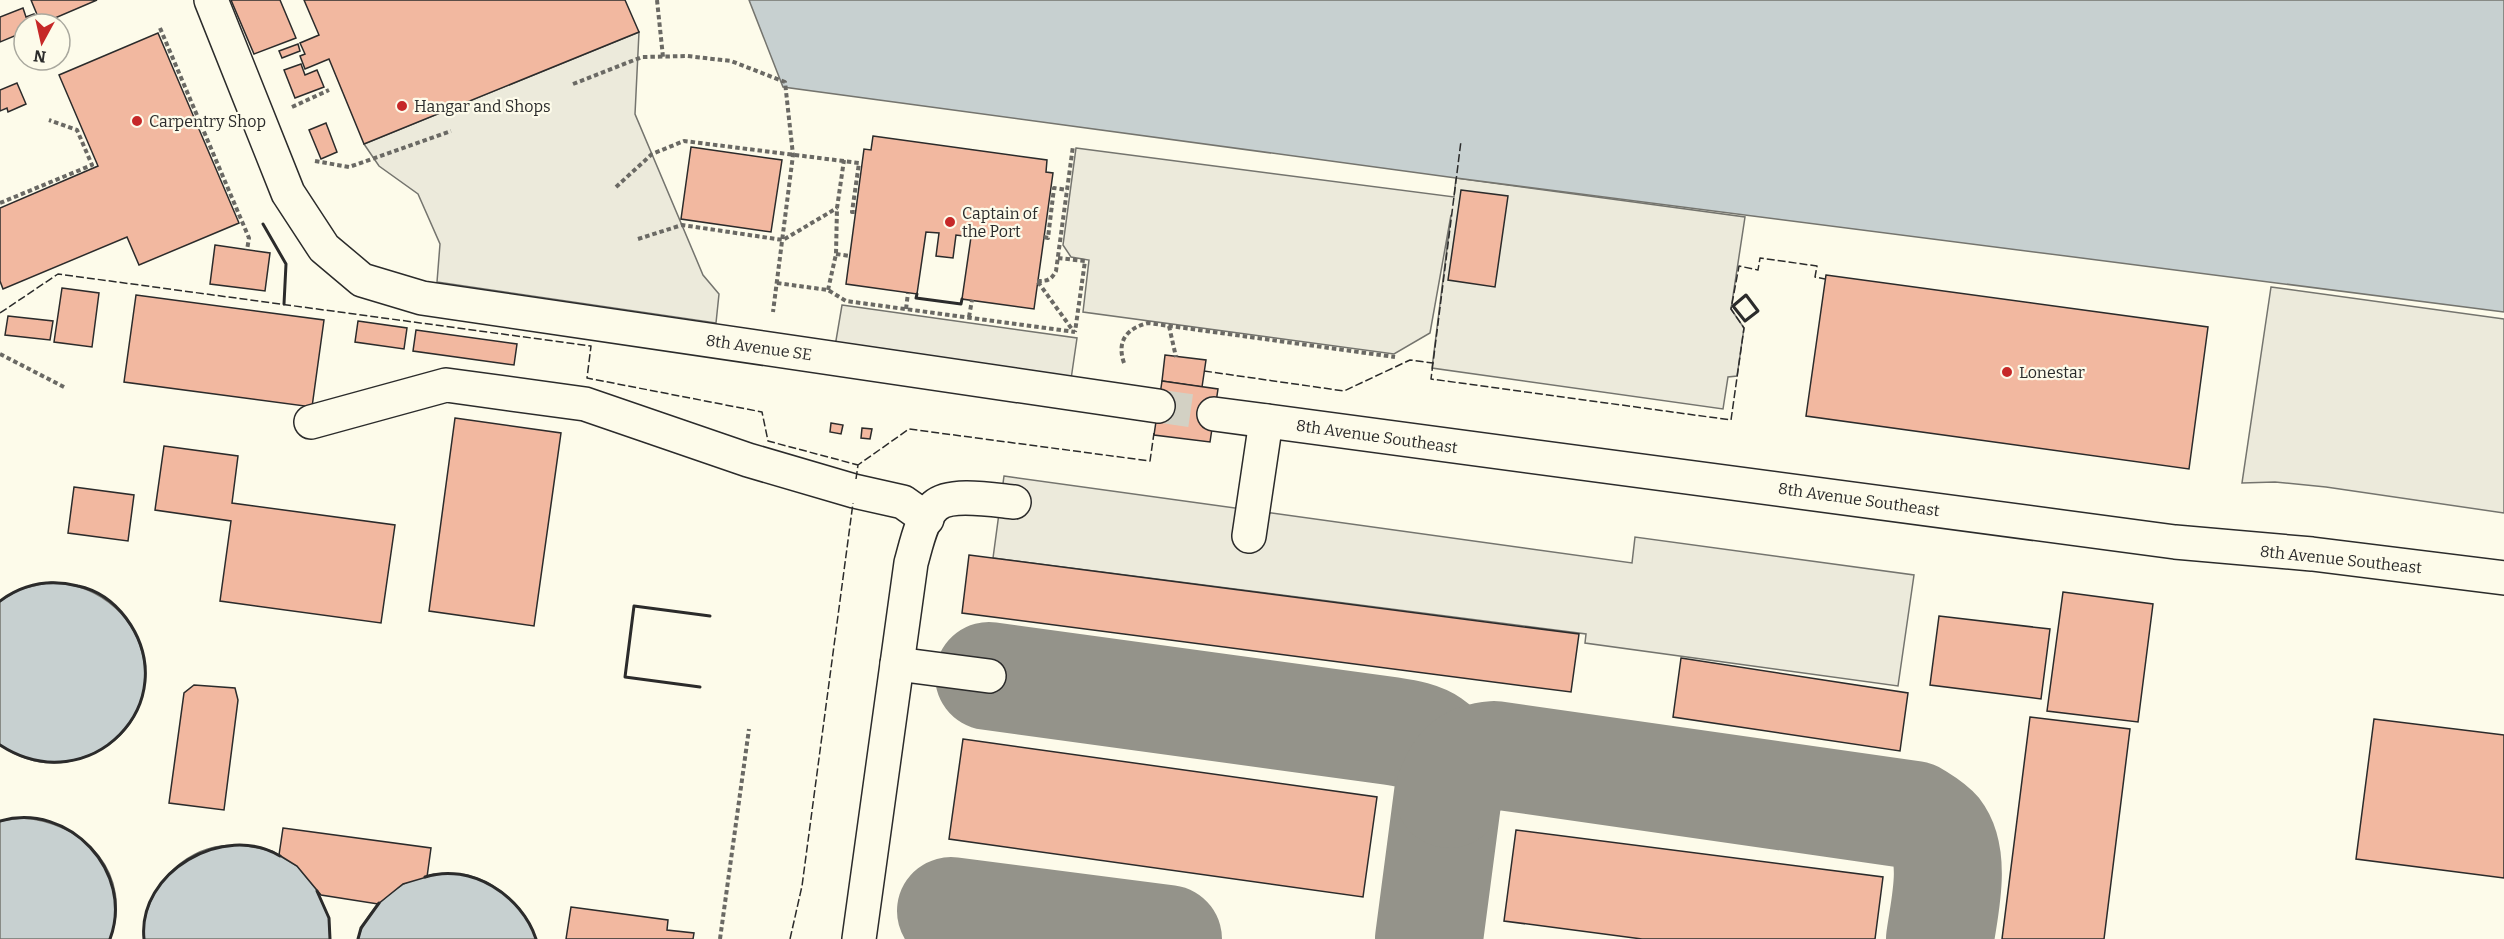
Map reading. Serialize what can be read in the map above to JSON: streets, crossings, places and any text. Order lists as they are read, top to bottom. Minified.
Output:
{"streets":{"street":["8th Avenue SE","8th Avenue Southeast"]},"places":["Hangar and Shops","Carpentry Shop","Captain of the Port","Lonestar"],"north":"bottom"}
